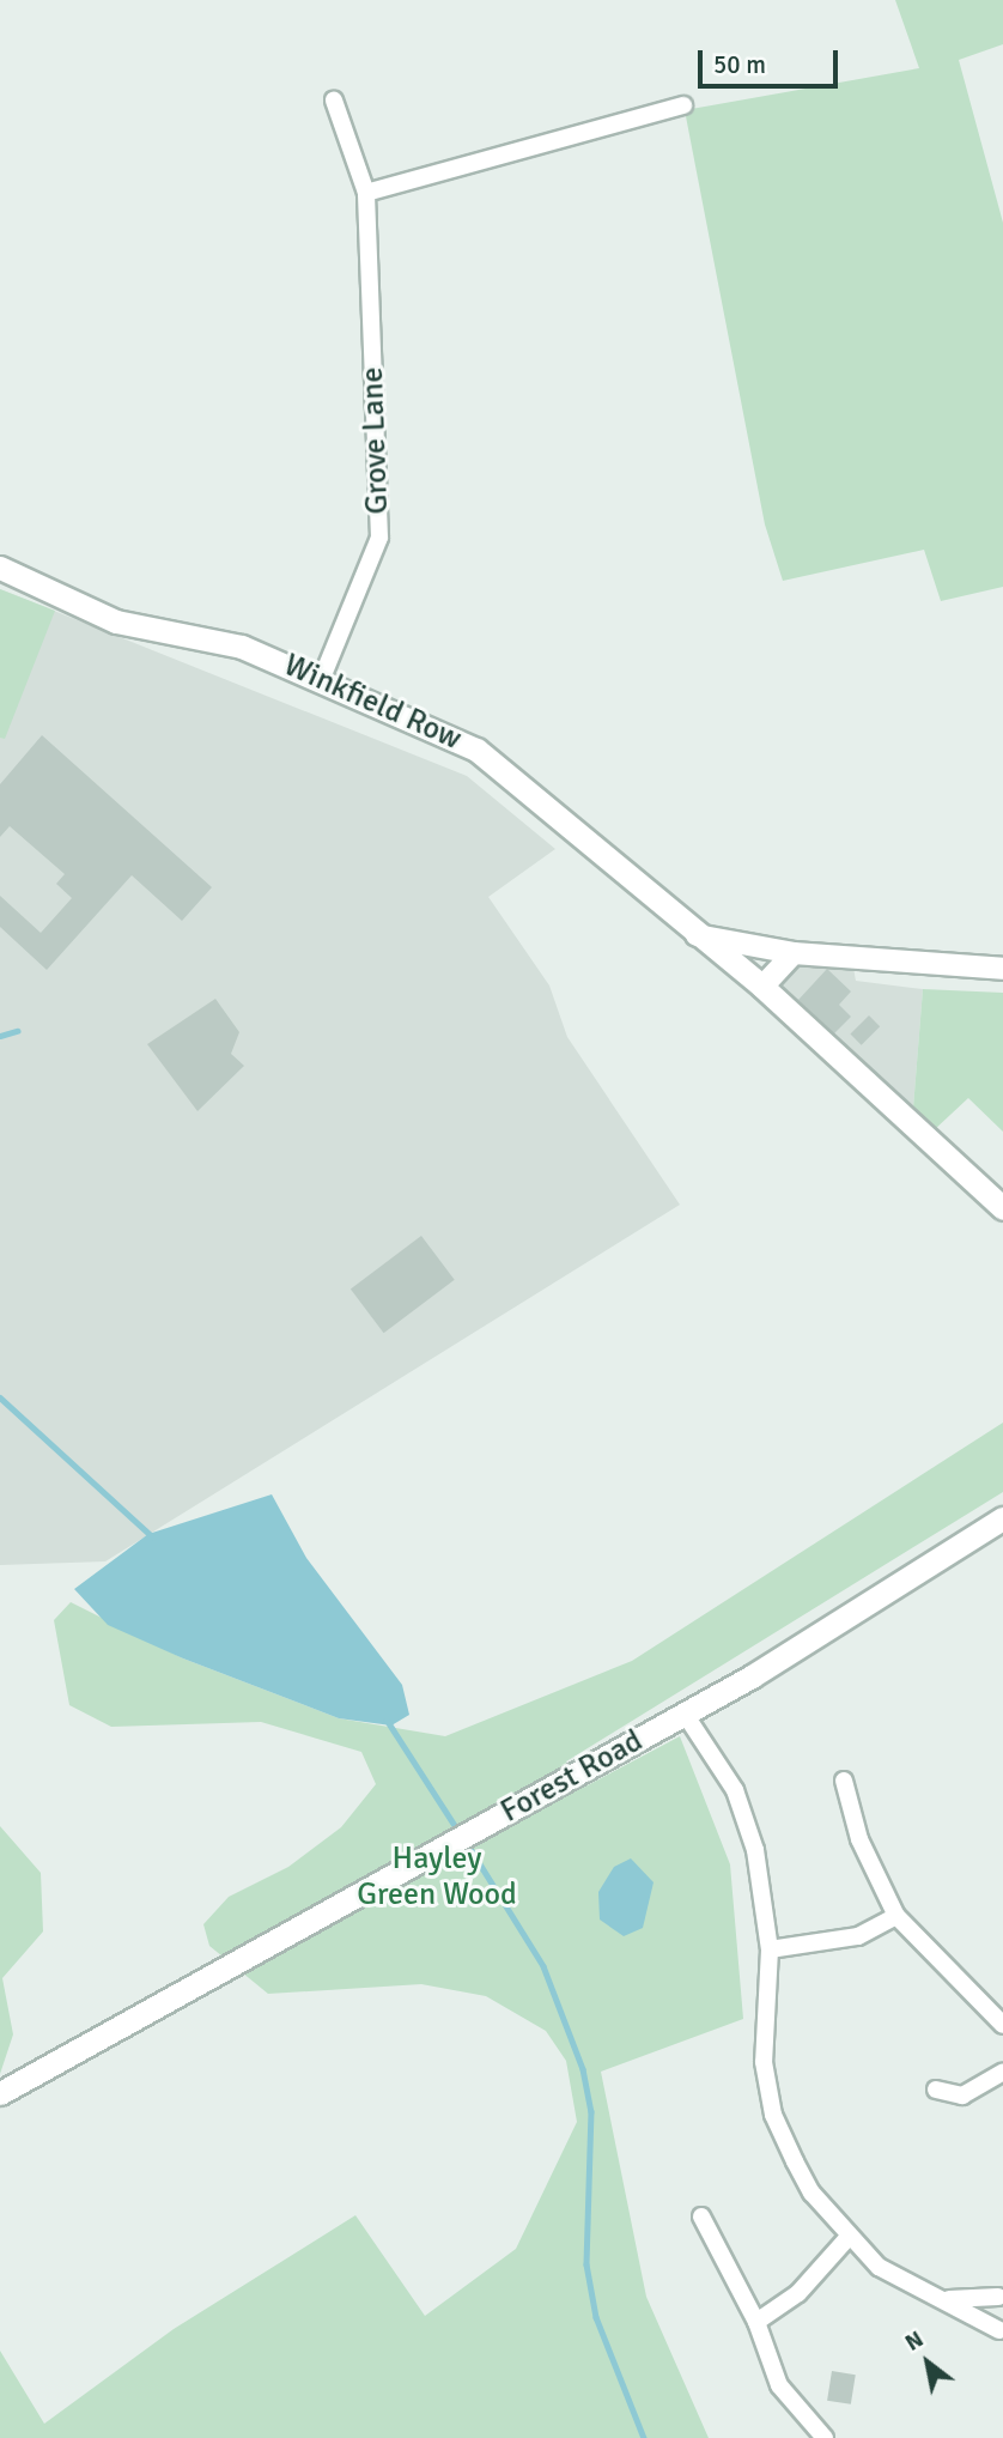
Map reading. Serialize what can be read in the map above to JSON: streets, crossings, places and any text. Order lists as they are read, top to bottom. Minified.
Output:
{"streets":{"main road":["Winkfield Row","Forest Road"],"street":["Grove Lane"]},"crossings":[["Grove Lane","Winkfield Row"]],"parks":["Hayley Green Wood"],"scale_bar":"50 m","north":"top left"}
